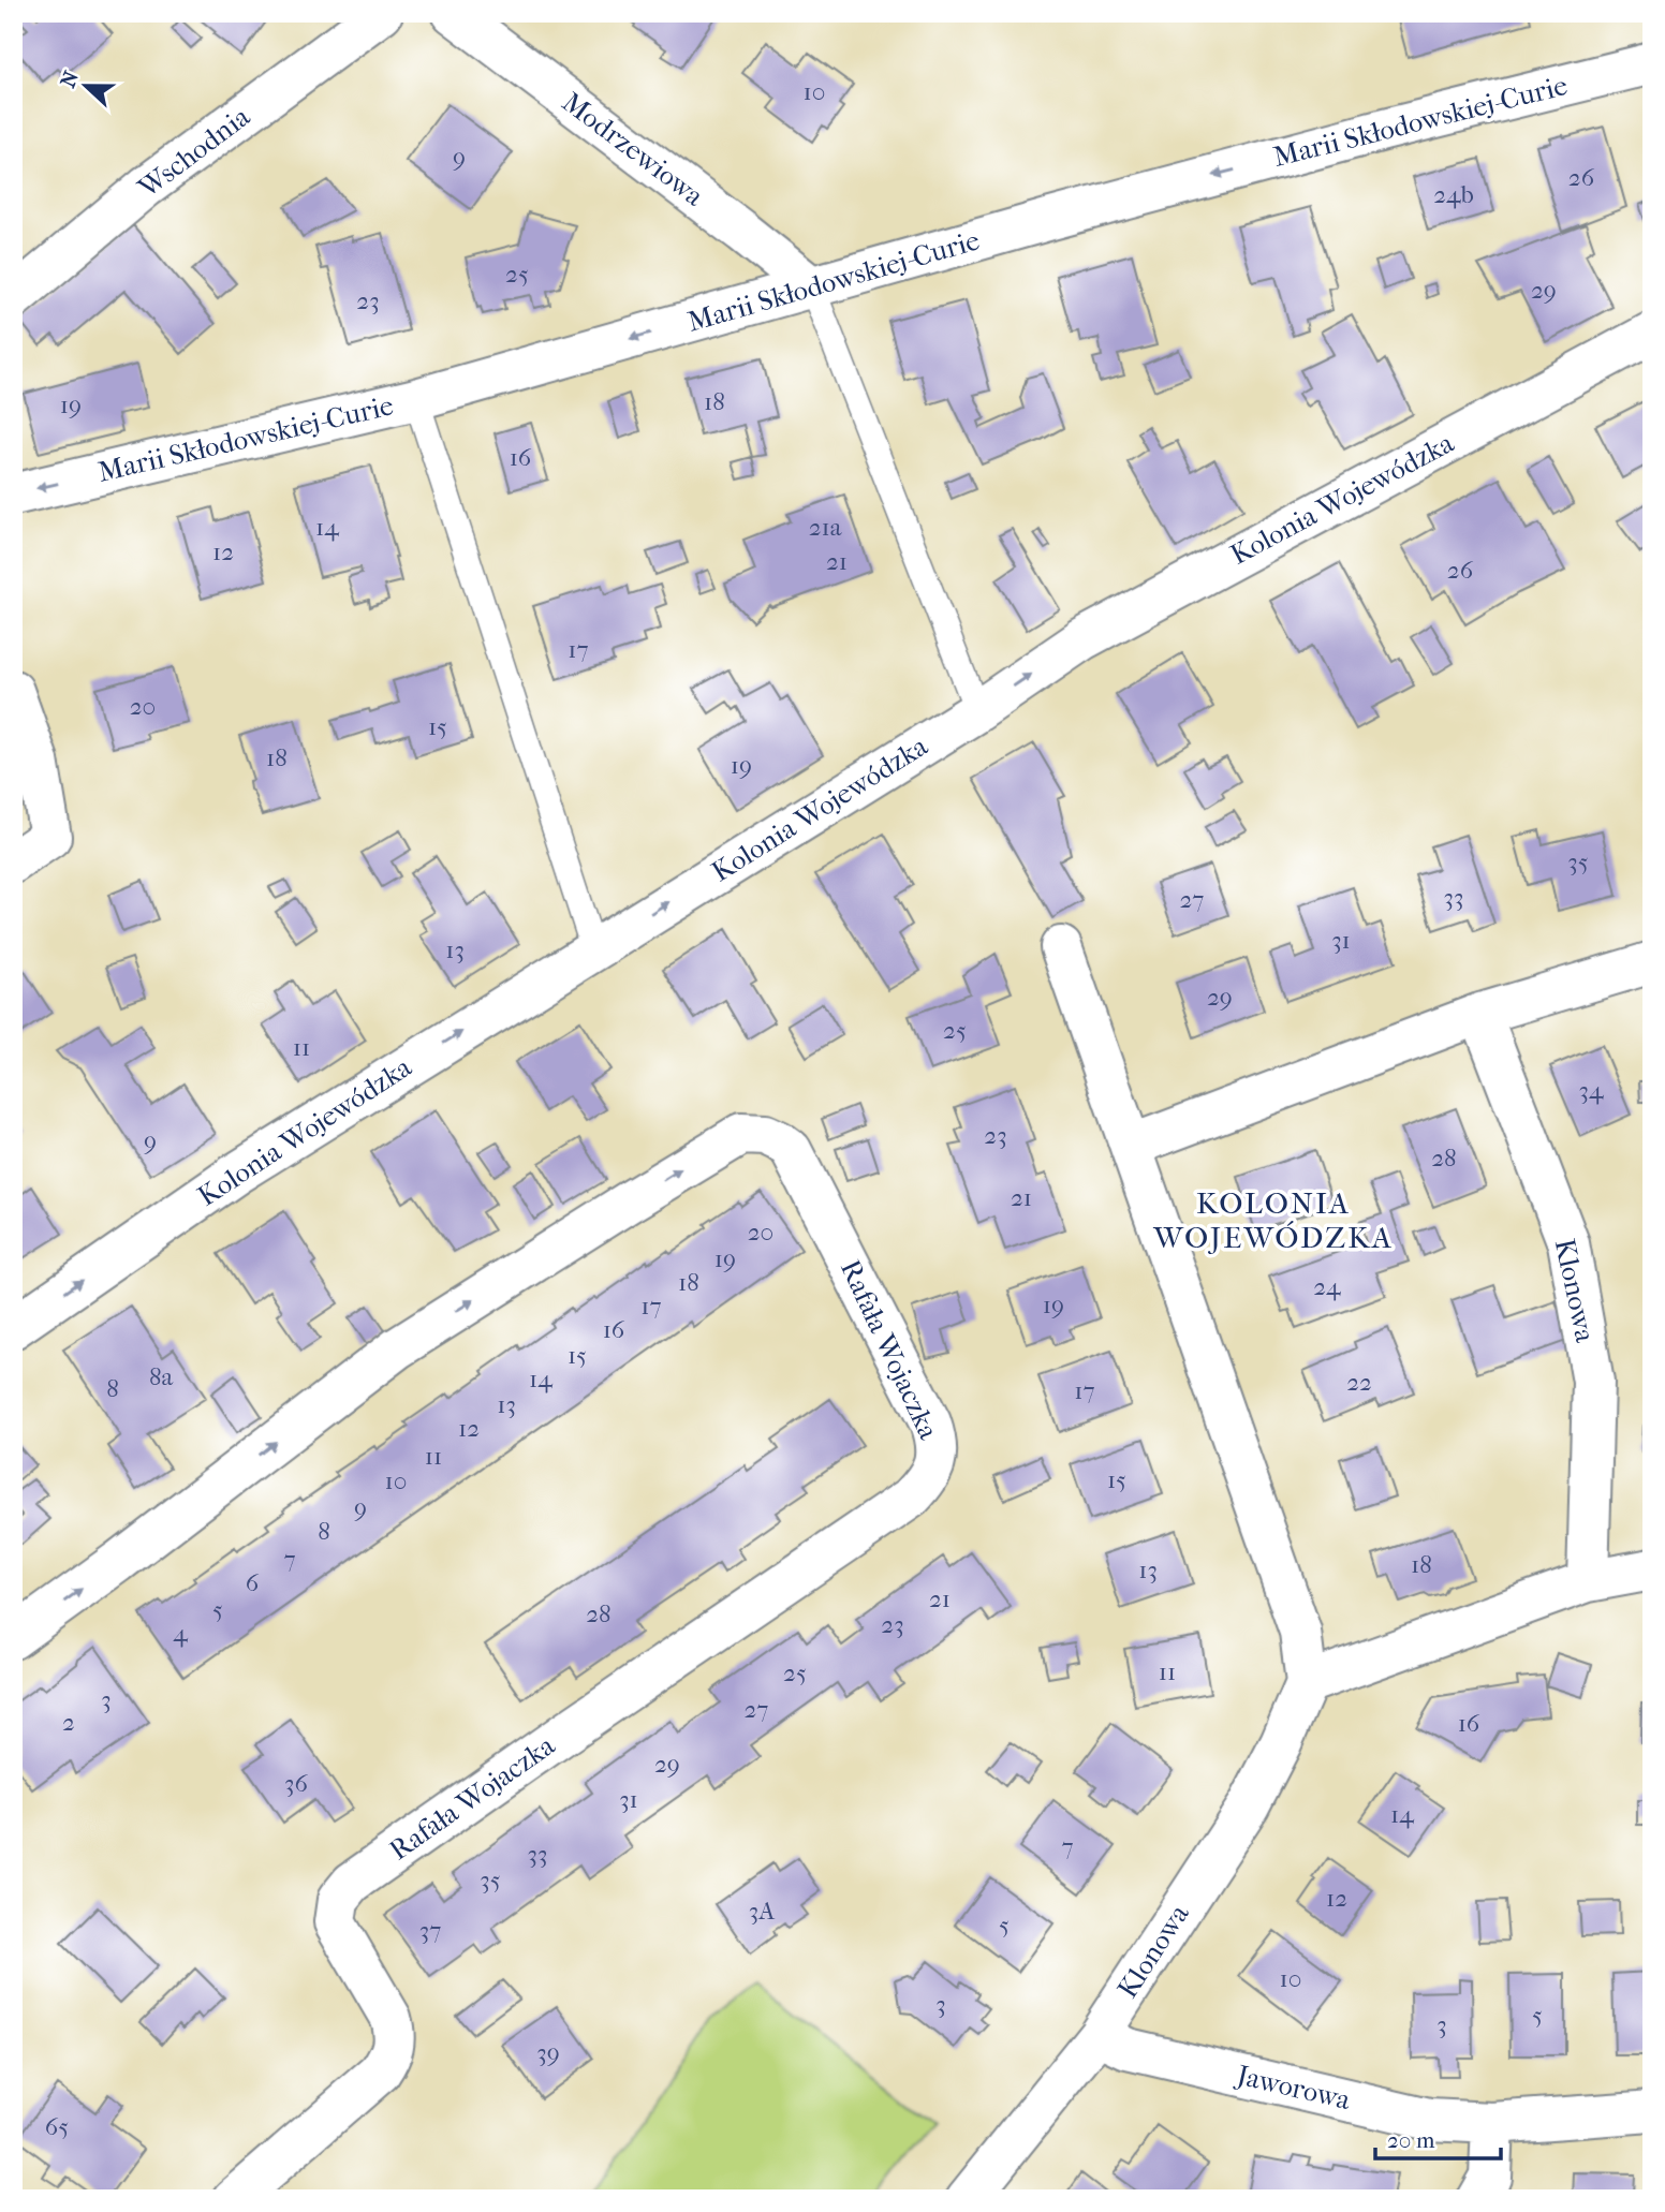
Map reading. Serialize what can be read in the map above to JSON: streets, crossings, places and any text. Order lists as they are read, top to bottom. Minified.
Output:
{"streets":{"street":["Marii Skłodowskiej-Curie","Modrzewiowa","Wschodnia","Kolonia Wojewódzka","Klonowa","Rafała Wojaczka","Jaworowa"]},"crossings":[["Marii Skłodowskiej-Curie","Modrzewiowa"],["Klonowa","Jaworowa"]],"one_way":["Marii Skłodowskiej-Curie","Kolonia Wojewódzka"],"districts":["KOLONIA WOJEWÓDZKA"],"house_numbers":["10","9","26","24b","25","29","23","18","19","16","14","21a","12","21","26","17","20","15","18","19","35","33","27","31","13","29","25","11","34","23","9","28","21","20","19","18","24","19","17","16","15","8a","14","22","8","17","13","12","11","15","10","9","8","7","18","13","6","21","5","28","23","4","11","25","3","27","2","16","29","36","31","14","7","33","35","12","3A","5","37","10","3","5","3","39","65"],"scale_bar":"20 m","north":"left"}
